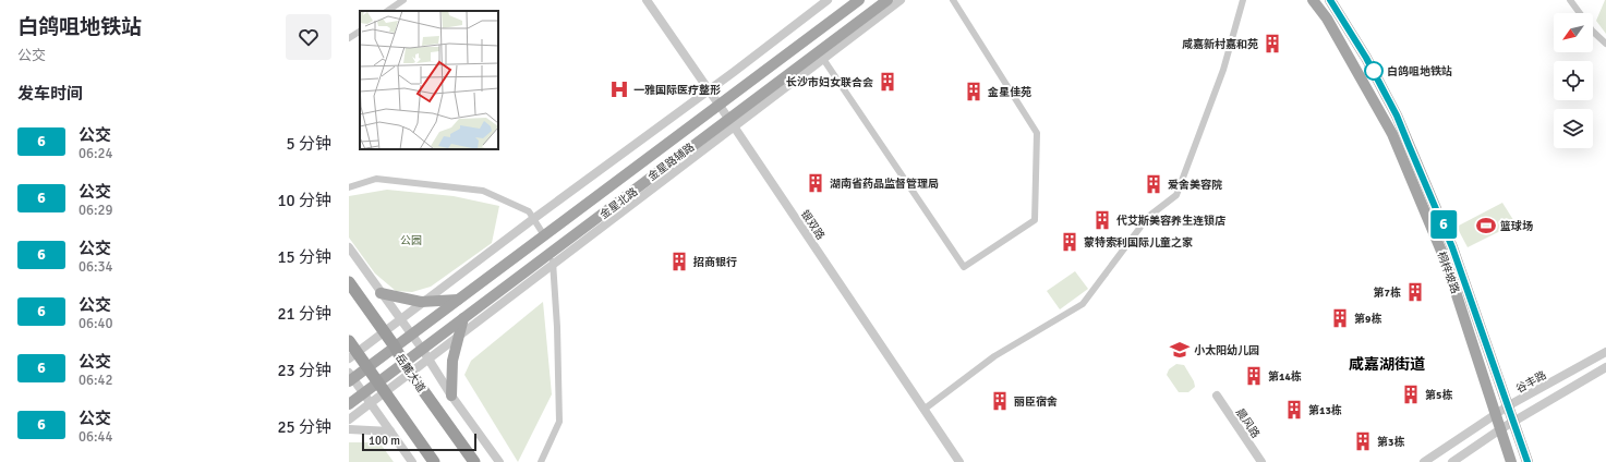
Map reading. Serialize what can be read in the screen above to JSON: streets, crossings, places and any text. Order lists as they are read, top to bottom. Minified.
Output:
{"streets":{"highway":["岳麓大道"],"main road":["金星北路","桐梓坡路"],"street":["金星路辅路","银双路","谷丰路","晨风路"]},"crossings":[["金星路辅路","金星北路"],["金星路辅路","银双路"],["金星路辅路","岳麓大道"],["金星北路","银双路"],["金星北路","岳麓大道"],["桐梓坡路","谷丰路"]],"districts":["咸嘉湖街道"],"parks":["公园"],"places":{"building":["咸嘉新村嘉和苑","长沙市妇女联合会","金星佳苑","湖南省药品监督管理局","爱舍美容院","代艾斯美容养生连锁店","蒙特索利国际儿童之家","招商银行","第7栋","第9栋","第14栋","第5栋","丽臣宿舍","第13栋","第3栋"],"other":["白鸽咀地铁站"],"hospital":["一雅国际医疗整形"],"sports":["篮球场"],"school or university":["小太阳幼儿园"]},"lines":["bus line 6"],"scale_bar":"100 m","north":"bottom left","page":{"heading":[["白鸽咀地铁站","公交"],"发车时间"],"on_map":"6","list":[{"mark":"6","name":"公交","note":"06:24","value":"5 分钟"},{"mark":"6","name":"公交","note":"06:29","value":"10 分钟"},{"mark":"6","name":"公交","note":"06:34","value":"15 分钟"},{"mark":"6","name":"公交","note":"06:40","value":"21 分钟"},{"mark":"6","name":"公交","note":"06:42","value":"23 分钟"},{"mark":"6","name":"公交","note":"06:44","value":"25 分钟"}],"scale":"100 m"}}
